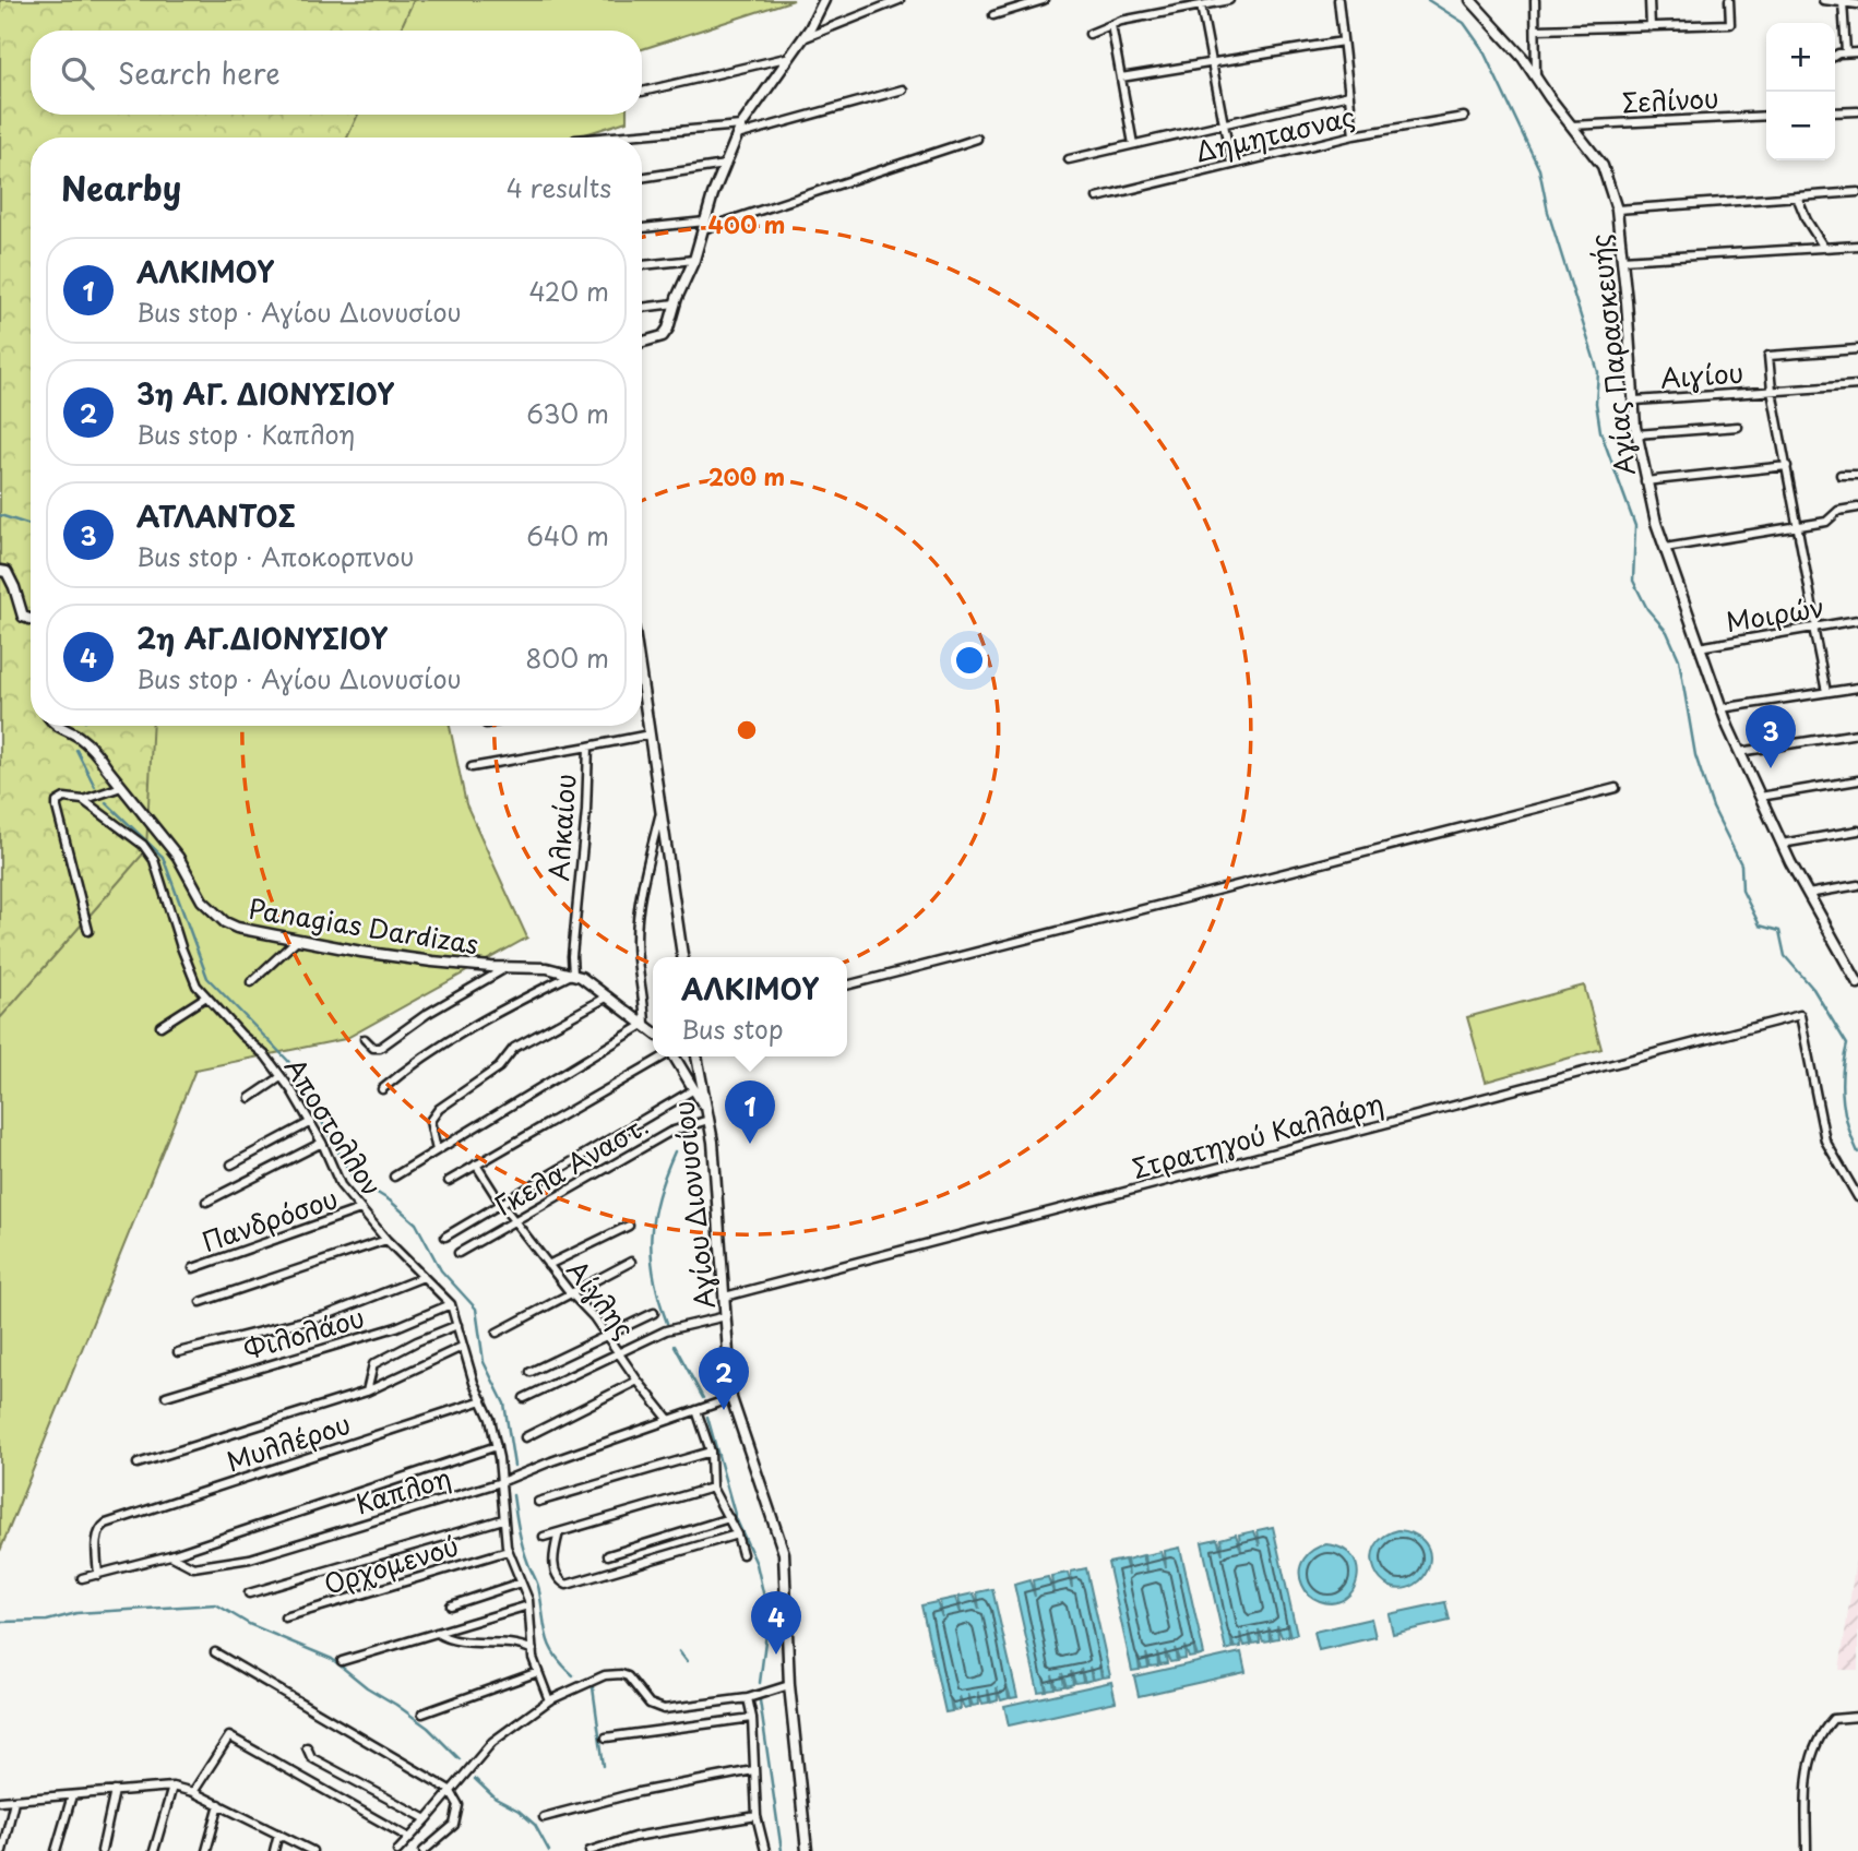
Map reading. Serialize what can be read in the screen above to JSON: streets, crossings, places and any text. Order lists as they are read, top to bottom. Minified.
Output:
{"streets":{"street":["Σελίνου","Δημητασνας","Αγίας Παρασκευής","Αιγίου","Μοιρών","Αλκαίου","Panagias Dardizas","Αποστολλον","Στρατηγού Καλλάρη","Γκελα Αναστ.","Αγίου Διονυσίου","Πανδρόσου","Αίγλης","Φιλολάου","Μυλλέρου","Καπλοη","Ορχομενού"]},"crossings":[["Σελίνου","Αγίας Παρασκευής"],["Αγίας Παρασκευής","Αιγίου"],["Αγίας Παρασκευής","Μοιρών"],["Αλκαίου","Panagias Dardizas"],["Αποστολλον","Πανδρόσου"],["Αποστολλον","Φιλολάου"],["Αποστολλον","Μυλλέρου"],["Αποστολλον","Καπλοη"],["Αποστολλον","Ορχομενού"],["Στρατηγού Καλλάρη","Αγίου Διονυσίου"],["Γκελα Αναστ.","Αγίου Διονυσίου"],["Γκελα Αναστ.","Αίγλης"],["Αγίου Διονυσίου","Καπλοη"],["Αίγλης","Καπλοη"]],"page":{"map_buttons":["+","−"],"search":"Search here","heading":["Nearby","4 results"],"list":[{"mark":"1","name":"ΑΛΚΙΜΟΥ","note":"Bus stop · Αγίου Διονυσίου","value":"420 m"},{"mark":"2","name":"3η ΑΓ. ΔΙΟΝΥΣΙΟΥ","note":"Bus stop · Καπλοη","value":"630 m"},{"mark":"3","name":"ΑΤΛΑΝΤΟΣ","note":"Bus stop · Αποκορπνου","value":"640 m"},{"mark":"4","name":"2η ΑΓ.ΔΙΟΝΥΣΙΟΥ","note":"Bus stop · Αγίου Διονυσίου","value":"800 m"}],"pins":["3","1","2","4"],"popup":["ΑΛΚΙΜΟΥ","Bus stop"]},"rings":["400 m","200 m"]}
